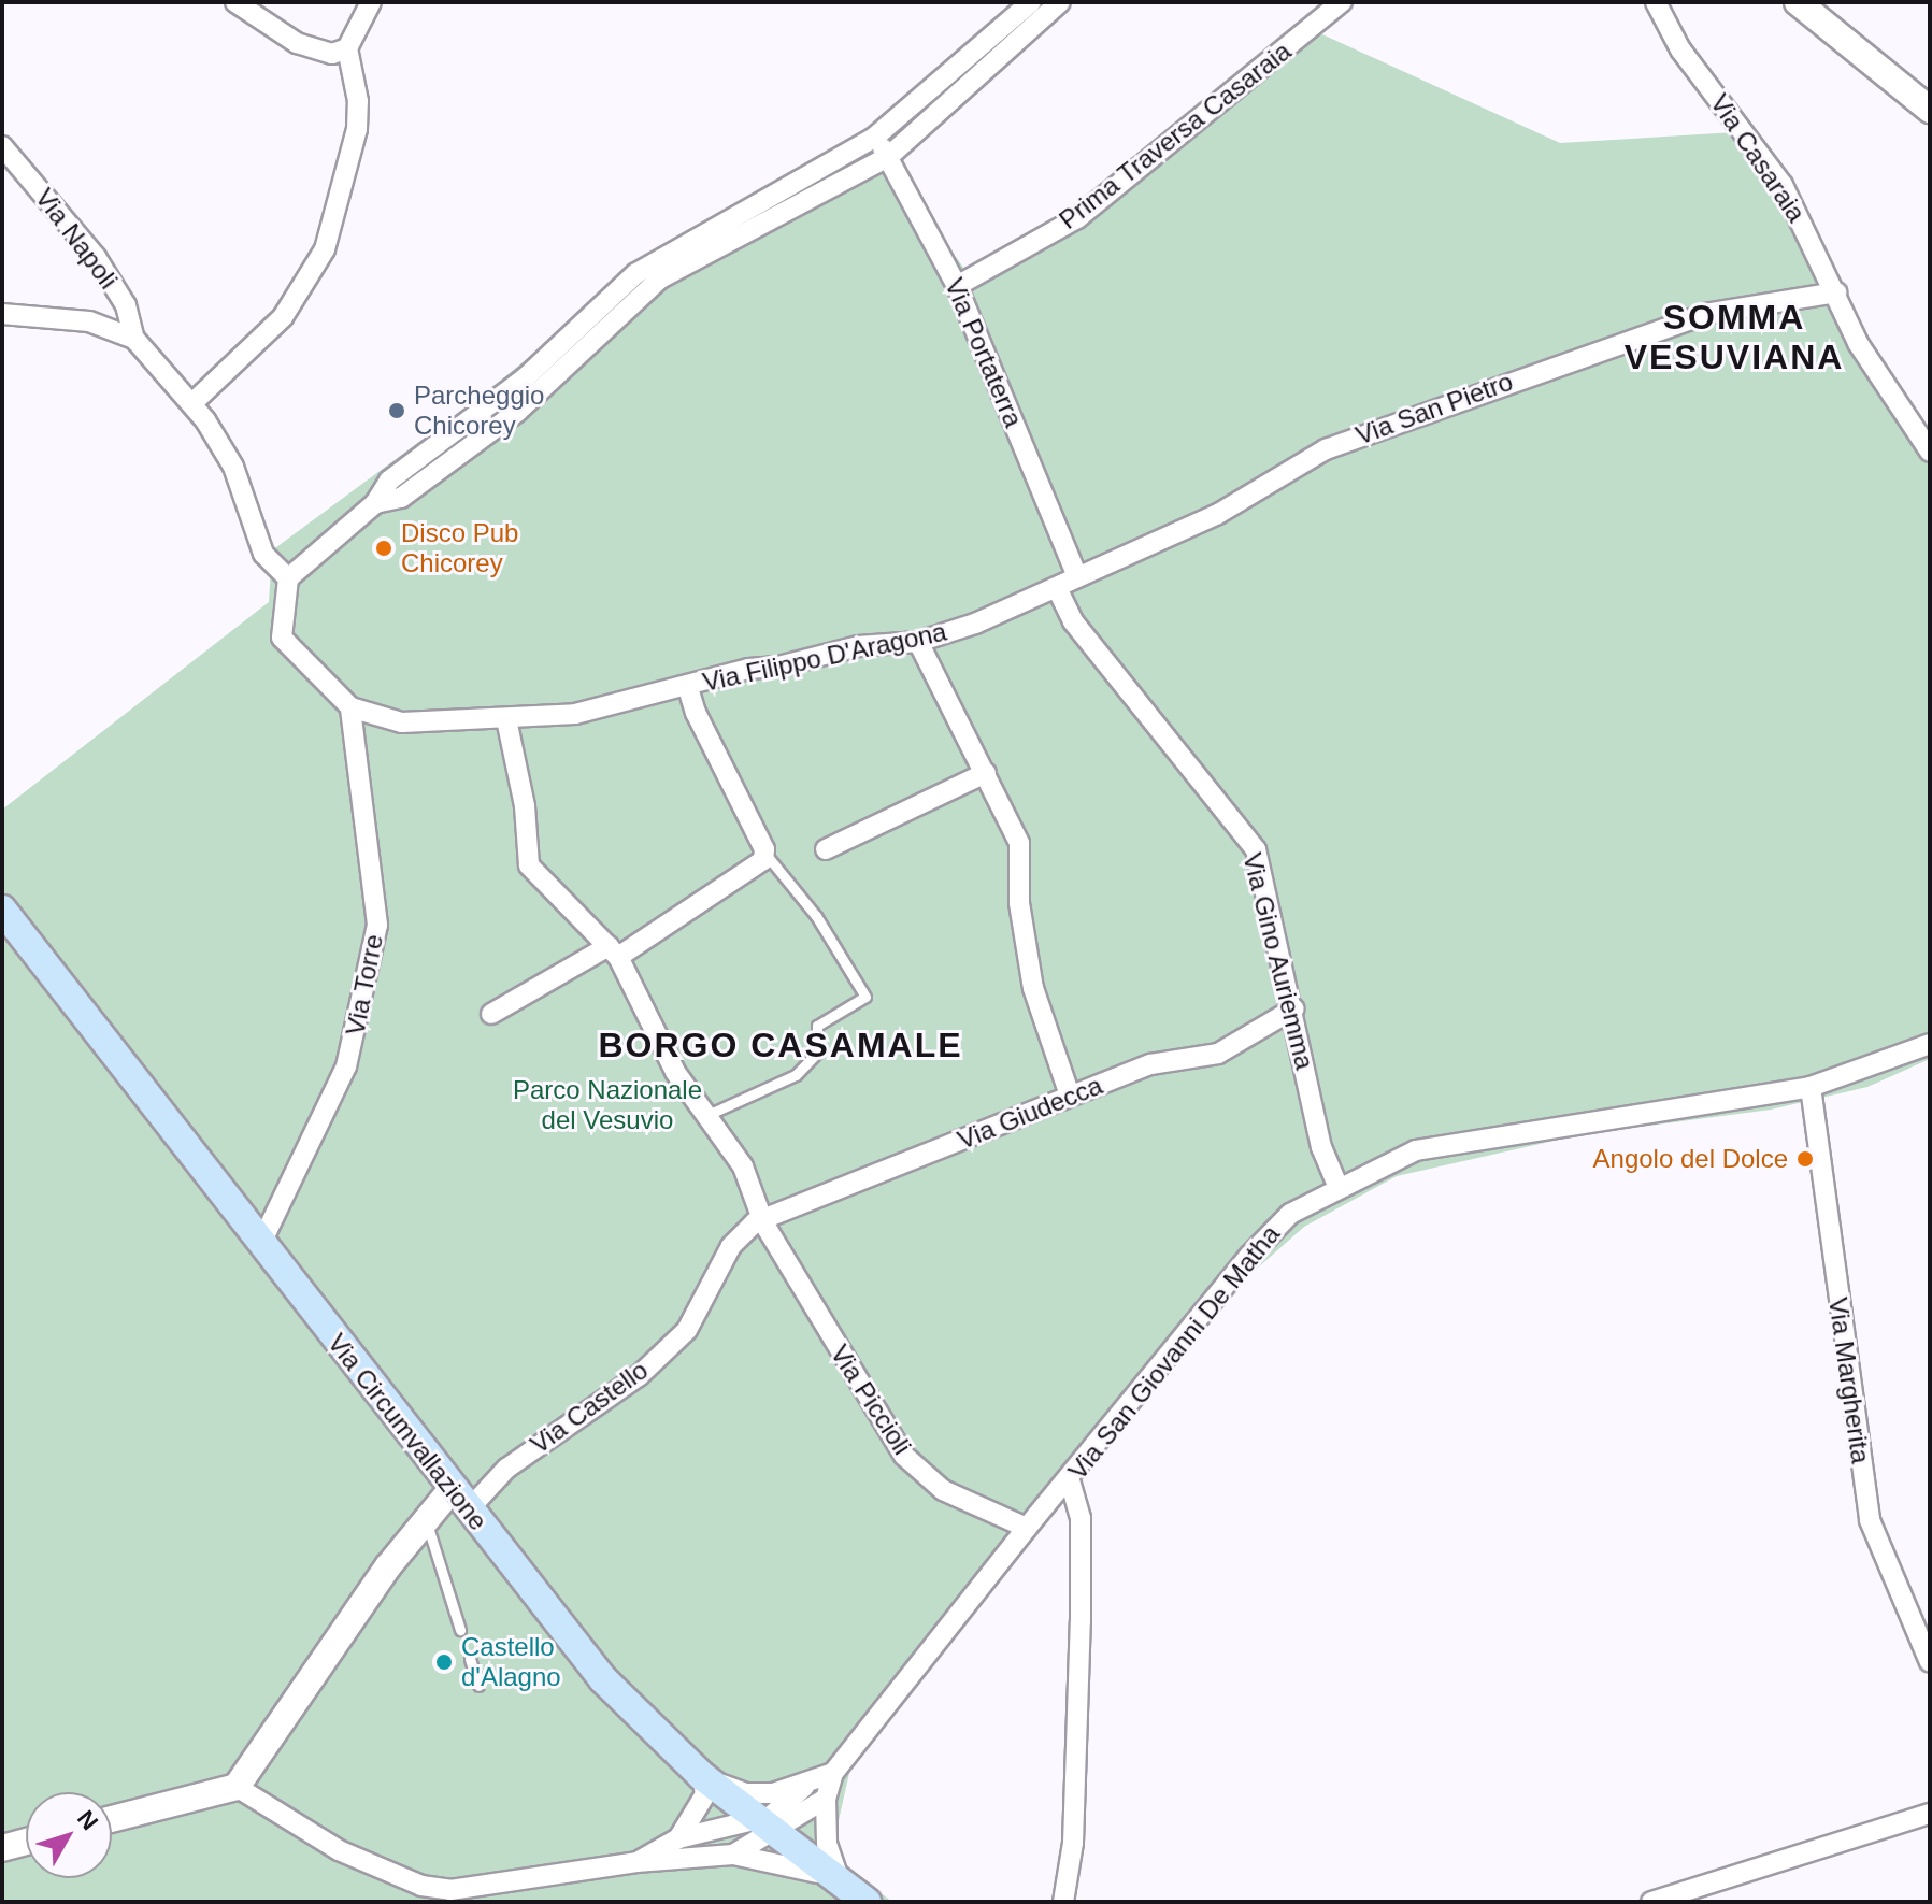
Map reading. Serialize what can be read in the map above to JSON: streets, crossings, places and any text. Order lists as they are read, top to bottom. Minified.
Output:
{"streets":{"main road":["Via Circumvallazione"],"street":["Prima Traversa Casaraia","Via Casaraia","Via Napoli","Via Portaterra","Via San Pietro","Via Filippo D'Aragona","Via Gino Auriemma","Via Torre","Via Giudecca","Via San Giovanni De Matha","Via Margherita","Via Piccioli","Via Castello"]},"crossings":[["Prima Traversa Casaraia","Via Portaterra"],["Via Casaraia","Via San Pietro"],["Via Portaterra","Via San Pietro"],["Via San Pietro","Via Filippo D'Aragona"],["Via San Pietro","Via Gino Auriemma"],["Via Filippo D'Aragona","Via Gino Auriemma"],["Via Filippo D'Aragona","Via Torre"],["Via Filippo D'Aragona","Via Piccioli"],["Via Gino Auriemma","Via Giudecca"],["Via Gino Auriemma","Via San Giovanni De Matha"],["Via Torre","Via Circumvallazione"],["Via Giudecca","Via Piccioli"],["Via Giudecca","Via Castello"],["Via San Giovanni De Matha","Via Margherita"],["Via San Giovanni De Matha","Via Piccioli"],["Via San Giovanni De Matha","Via Circumvallazione"],["Via Piccioli","Via Castello"],["Via Castello","Via Circumvallazione"]],"districts":["SOMMA VESUVIANA","BORGO CASAMALE"],"parks":["Parco Nazionale del Vesuvio"],"places":["Parcheggio Chicorey","Disco Pub Chicorey","Angolo del Dolce","Castello d'Alagno"],"north":"top right"}
